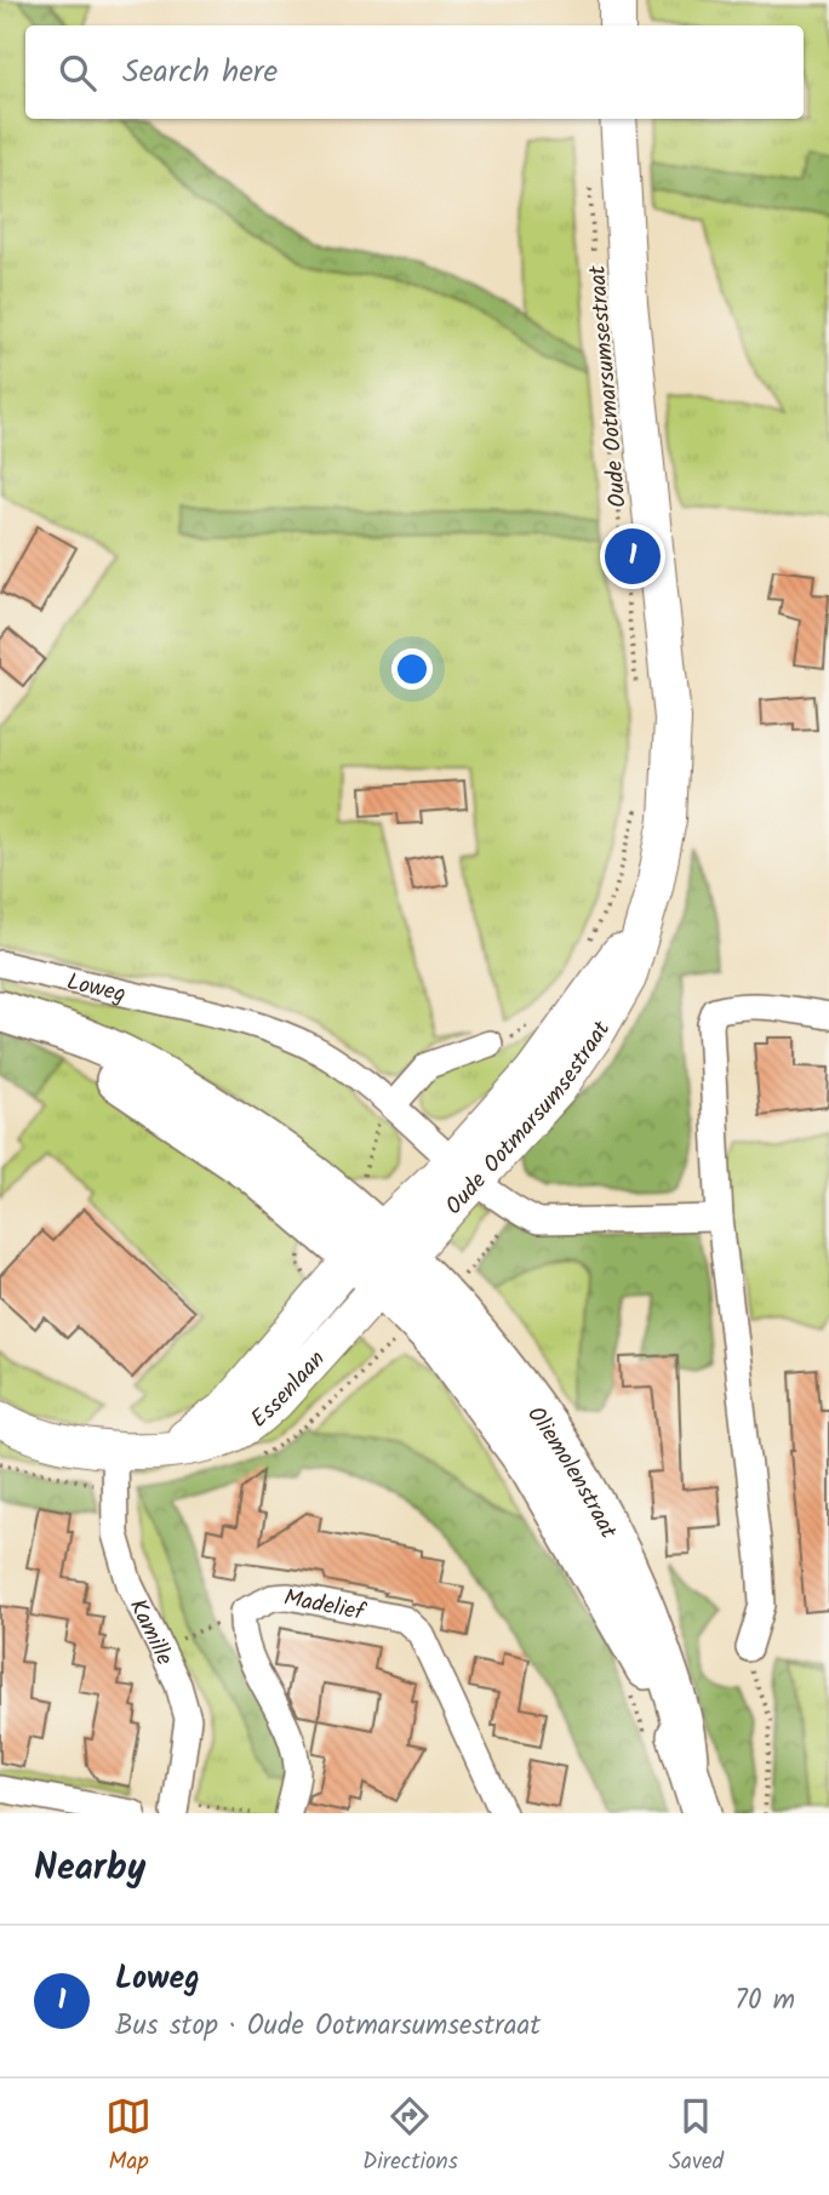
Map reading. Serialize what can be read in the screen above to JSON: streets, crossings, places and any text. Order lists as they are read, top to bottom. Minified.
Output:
{"streets":{"main road":["Oude Ootmarsumsestraat","Essenlaan","Oliemolenstraat"],"street":["Loweg","Madelief","Kamille"]},"crossings":[["Oude Ootmarsumsestraat","Loweg"],["Oude Ootmarsumsestraat","Essenlaan"],["Oude Ootmarsumsestraat","Oliemolenstraat"],["Essenlaan","Oliemolenstraat"],["Essenlaan","Kamille"]],"page":{"search":"Search here","pins":"1","heading":"Nearby","list":[{"mark":"1","name":"Loweg","note":"Bus stop · Oude Ootmarsumsestraat","value":"70 m"}],"nav":["Map","Directions","Saved"]}}
